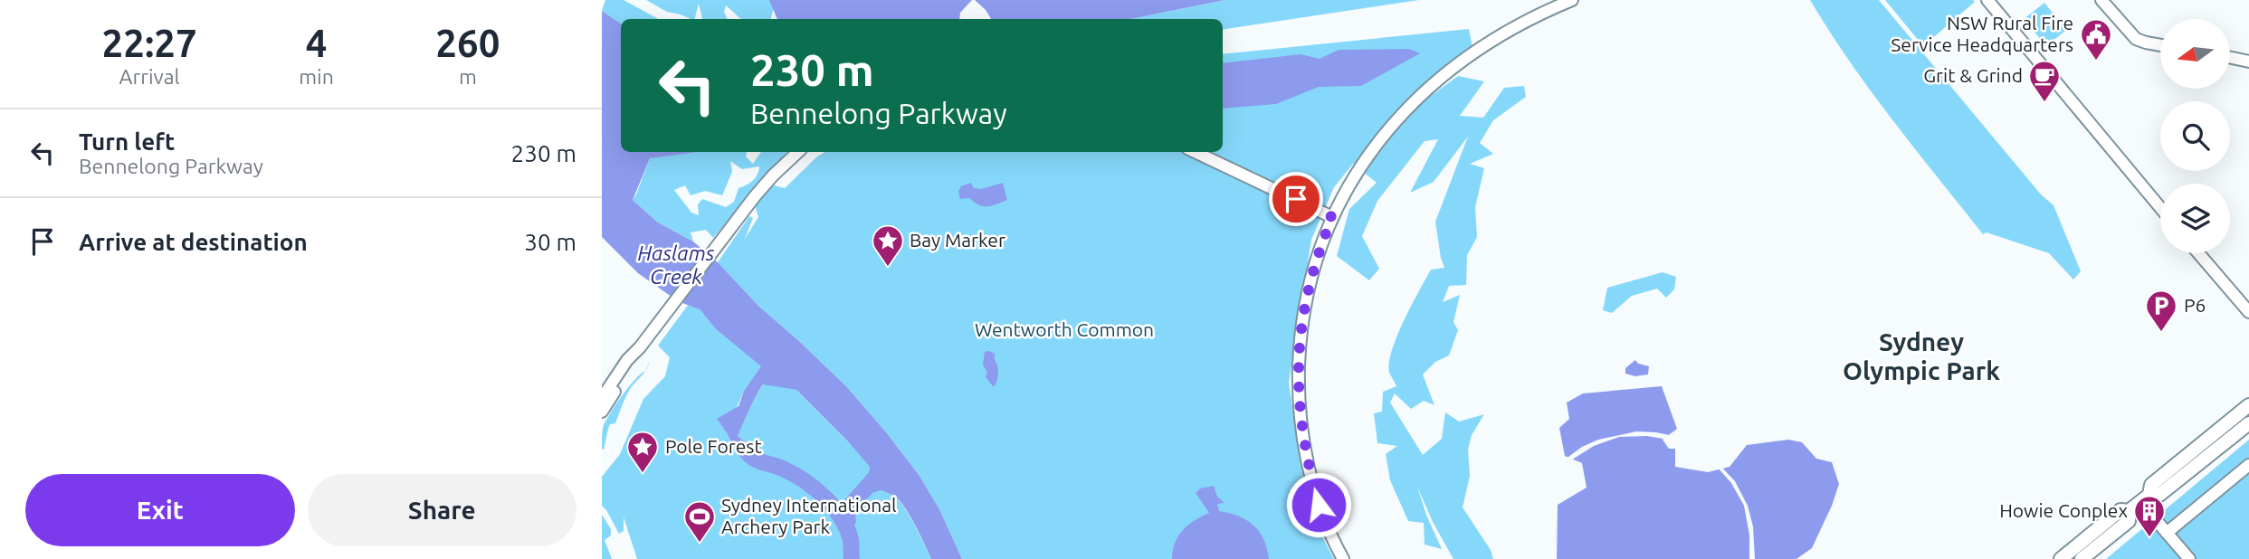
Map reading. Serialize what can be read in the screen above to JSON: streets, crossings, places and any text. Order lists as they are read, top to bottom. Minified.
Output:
{"districts":["Sydney Olympic Park"],"water":["Haslams Creek"],"parks":["Wentworth Common"],"places":{"public building":["NSW Rural Fire Service Headquarters"],"cafe":["Grit & Grind"],"place":["Bay Marker","Pole Forest"],"parking":["P6"],"building":["Howie Conplex"],"sports":["Sydney International Archery Park"]},"north":"left","page":{"eta":["22:27","Arrival","4","min","260","m"],"turn":["230 m","Bennelong Parkway"],"list":[{"name":"Turn left","note":"Bennelong Parkway","value":"230 m"},{"name":"Arrive at destination","value":"30 m"}],"buttons":["Exit","Share"]}}
